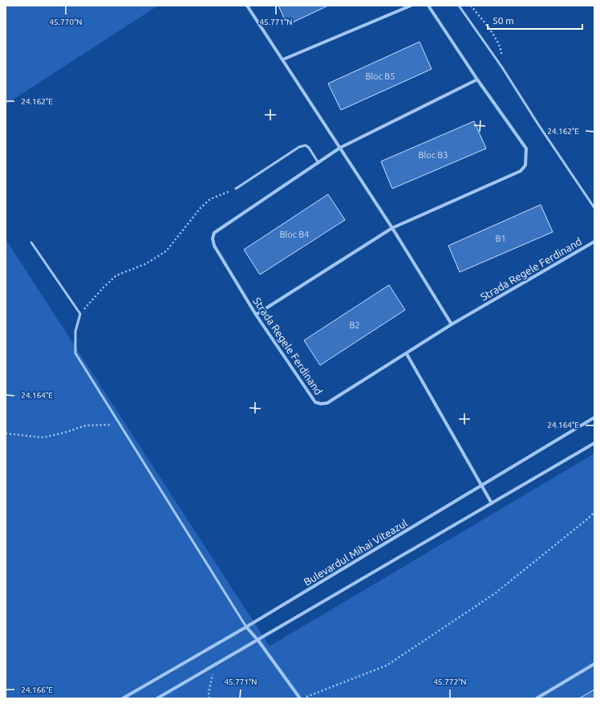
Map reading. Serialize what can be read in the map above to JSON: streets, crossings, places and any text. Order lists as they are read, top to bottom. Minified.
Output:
{"streets":{"street":["Strada Regele Ferdinand","Bulevardul Mihai Viteazul"]},"house_numbers":["Bloc B5","Bloc B3","Bloc B4","B1","B2"],"scale_bar":"50 m","coordinates":["45.770°N","45.771°N","24.162°E","24.164°E","45.772°N","24.166°E"]}
